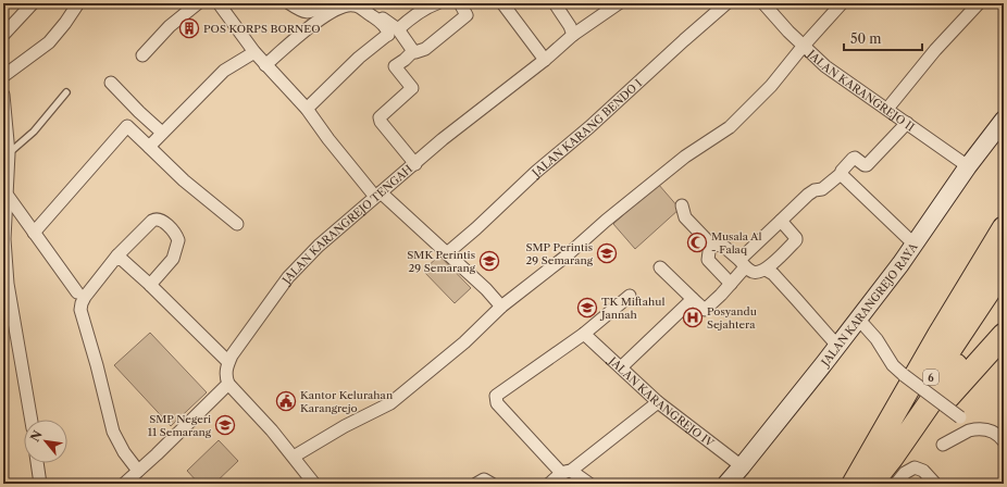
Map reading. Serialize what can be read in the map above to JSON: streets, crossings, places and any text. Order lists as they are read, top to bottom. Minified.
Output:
{"streets":{"highway":["6"],"main road":["JALAN KARANGREJO RAYA"],"street":["JALAN KARANGREJO II","JALAN KARANG BENDO I","JALAN KARANGREJO TENGAH","JALAN KARANGREJO IV"]},"crossings":[["JALAN KARANGREJO II","JALAN KARANGREJO RAYA"],["JALAN KARANGREJO RAYA","JALAN KARANGREJO IV"]],"places":{"building":["POS KORPS BORNEO"],"mosque":["Musala Al - Falaq"],"school or university":["SMP Perintis 29 Semarang","SMK Perintis 29 Semarang","TK Miftahul Jannah","SMP Negeri 11 Semarang"],"hospital":["Posyandu Sejahtera"],"public building":["Kantor Kelurahan Karangrejo"]},"scale_bar":"50 m","north":"top left"}
